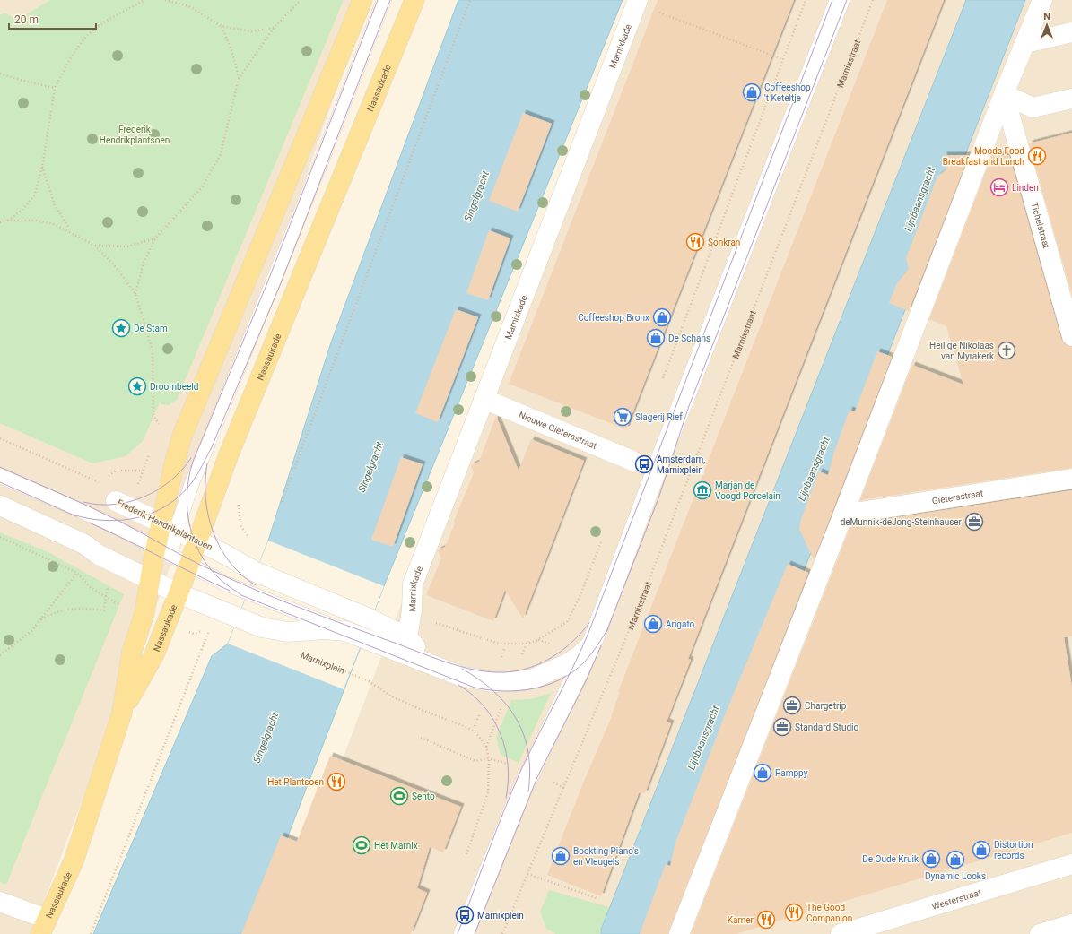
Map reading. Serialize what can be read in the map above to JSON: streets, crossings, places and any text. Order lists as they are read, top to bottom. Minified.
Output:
{"streets":{"main road":["Nassaukade"],"street":["Marnixkade","Tichelstraat","Nieuwe Gietersstraat","Gietersstraat","Frederik Hendrikplantsoen","Westerstraat"],"path":["Marnixstraat","Marnixplein"]},"crossings":[["Marnixkade","Nieuwe Gietersstraat"],["Marnixkade","Frederik Hendrikplantsoen"],["Nassaukade","Frederik Hendrikplantsoen"]],"water":["Singelgracht","Lijnbaansgracht"],"parks":["Frederik Hendrikplantsoen"],"places":{"shop":["Coffeeshop 't Keteltje","Coffeeshop Bronx","De Schans","Arigato","Pamppy","Distortion records","Bockting Piano's en Vleugels","De Oude Kruik","Dynamic Looks"],"restaurant":["Moods Food Breakfast and Lunch","Sonkran","Het Plantsoen","The Good Companion","Kamer"],"hotel":["Linden"],"place":["De Stam","Droombeeld"],"church":["Heilige Nikolaas van Myrakerk"],"supermarket":["Slagerij Rief"],"bus stop":["Amsterdam, Marnixplein","Marnixplein"],"museum":["Marjan de Voogd Porcelain"],"office":["deMunnik-deJong-Steinhauser","Chargetrip","Standard Studio"],"sports":["Sento","Het Marnix"]},"scale_bar":"20 m","north":"top"}
